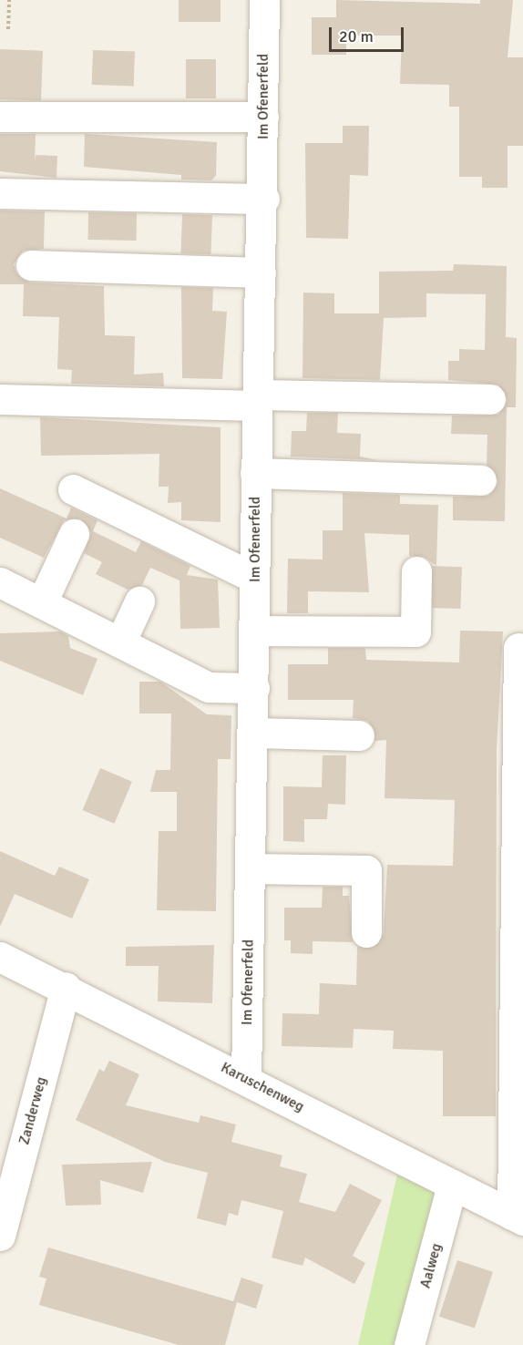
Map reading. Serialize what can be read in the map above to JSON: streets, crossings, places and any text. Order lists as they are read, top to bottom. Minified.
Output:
{"streets":{"street":["Im Ofenerfeld","Karuschenweg","Zanderweg","Aalweg"]},"crossings":[["Im Ofenerfeld","Karuschenweg"],["Karuschenweg","Zanderweg"],["Karuschenweg","Aalweg"]],"scale_bar":"20 m"}
